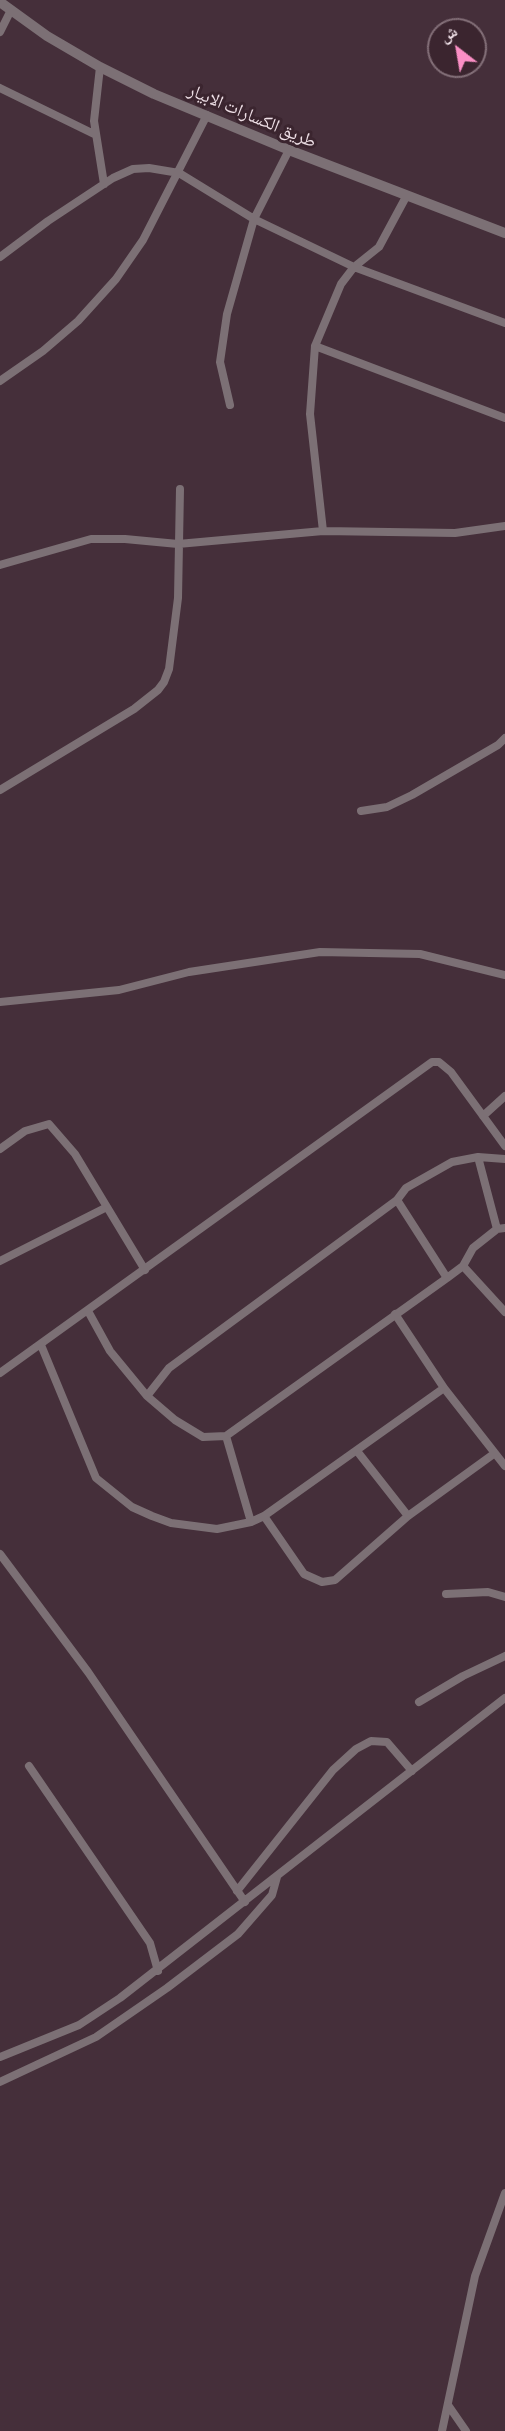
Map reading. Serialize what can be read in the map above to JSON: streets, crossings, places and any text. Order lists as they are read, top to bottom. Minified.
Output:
{"streets":{"street":["طريق الكسارات الابيار"]},"north":"top left"}
